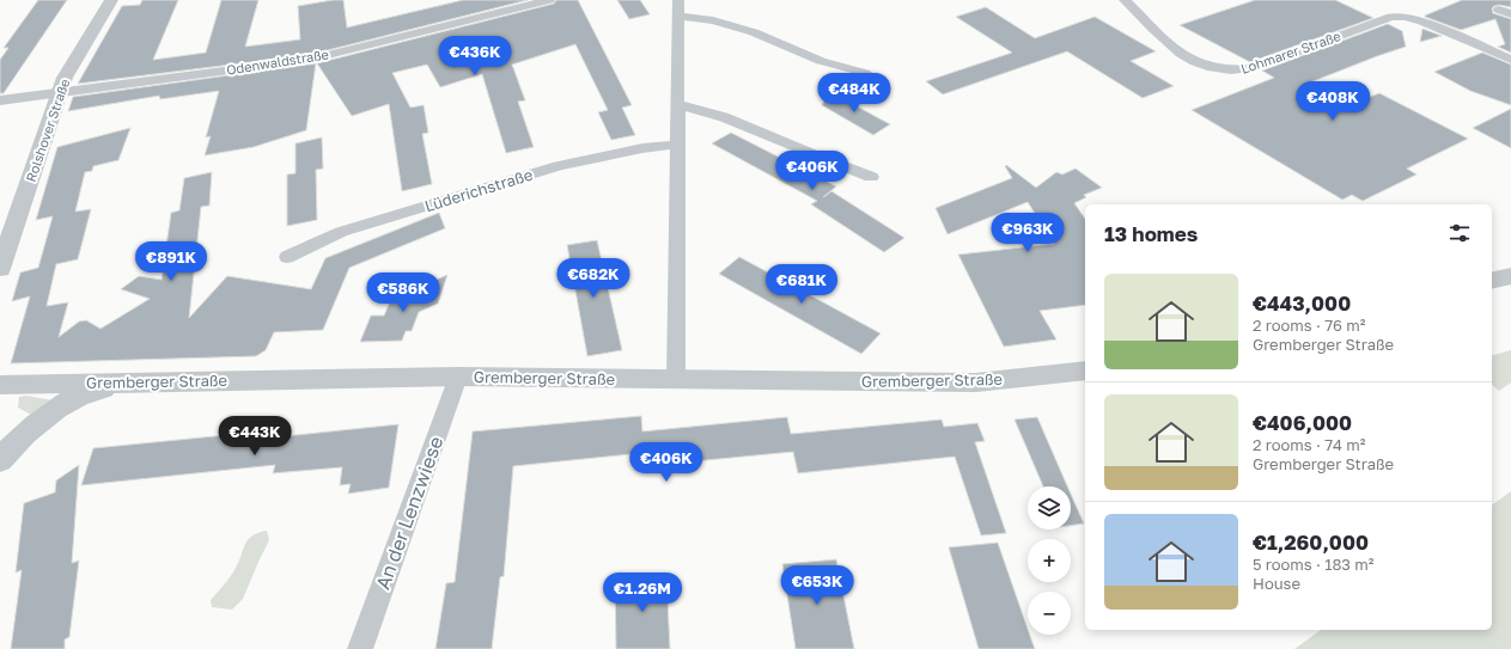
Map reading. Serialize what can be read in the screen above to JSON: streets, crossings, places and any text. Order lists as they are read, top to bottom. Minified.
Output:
{"streets":{"street":["Lohmarer Straße","Odenwaldstraße","Rolshover Straße","Lüderichstraße","Gremberger Straße","An der Lenzwiese"]},"crossings":[["Odenwaldstraße","Rolshover Straße"],["Gremberger Straße","An der Lenzwiese"]],"page":{"price":["€436K","€484K","€408K","€406K","€963K","€891K","€682K","€681K","€586K","€443K","€406K","€653K","€1.26M"],"heading":"13 homes","list":[{"name":"€443,000","note":"2 rooms · 76 m² · Gremberger Straße"},{"name":"€406,000","note":"2 rooms · 74 m² · Gremberger Straße"},{"name":"€1,260,000","note":"5 rooms · 183 m² · House"}],"map_buttons":["+","−"]}}
